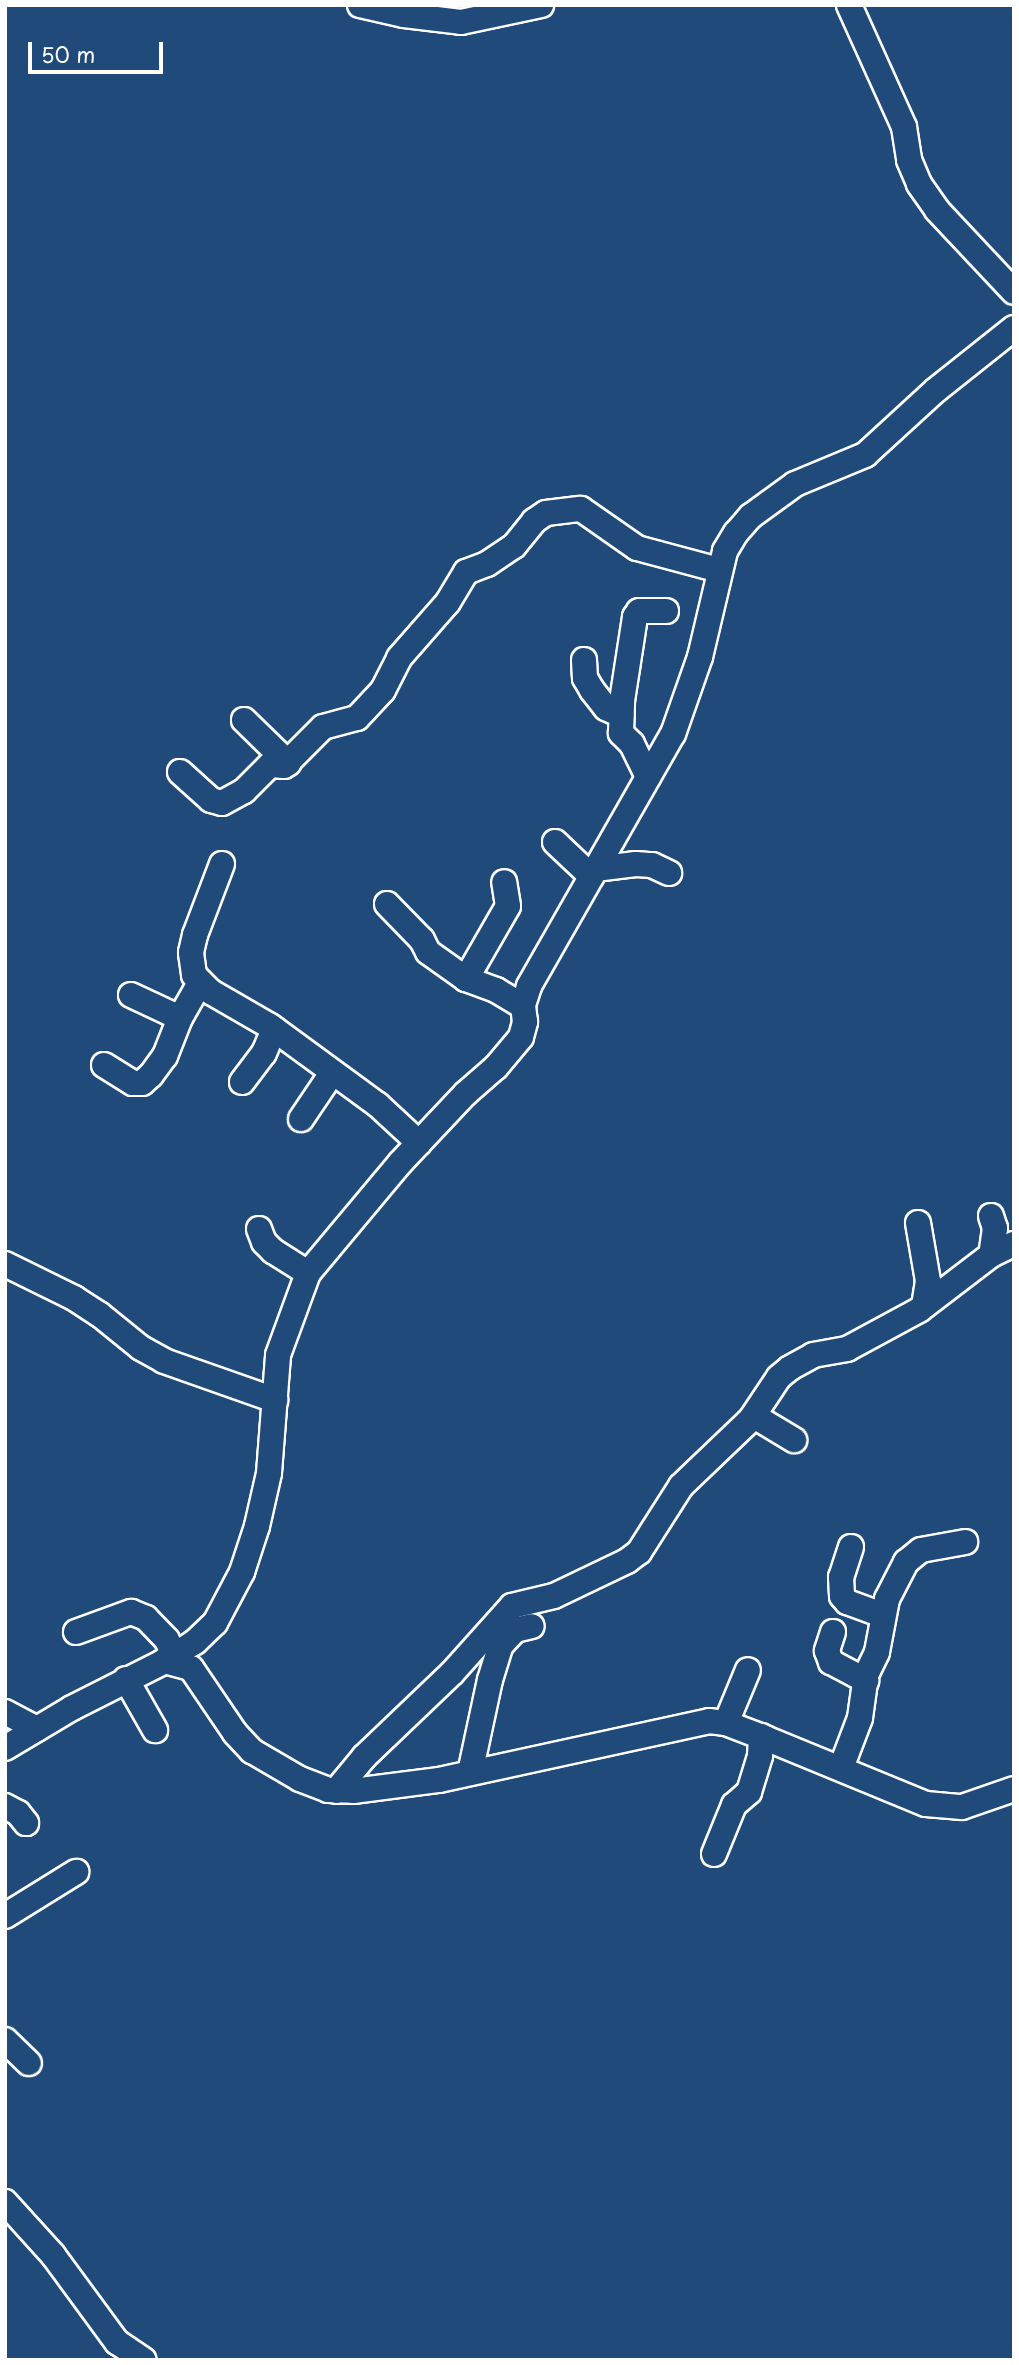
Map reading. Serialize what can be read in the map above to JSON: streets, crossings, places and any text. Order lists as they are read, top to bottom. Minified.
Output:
{"scale_bar":"50 m"}
